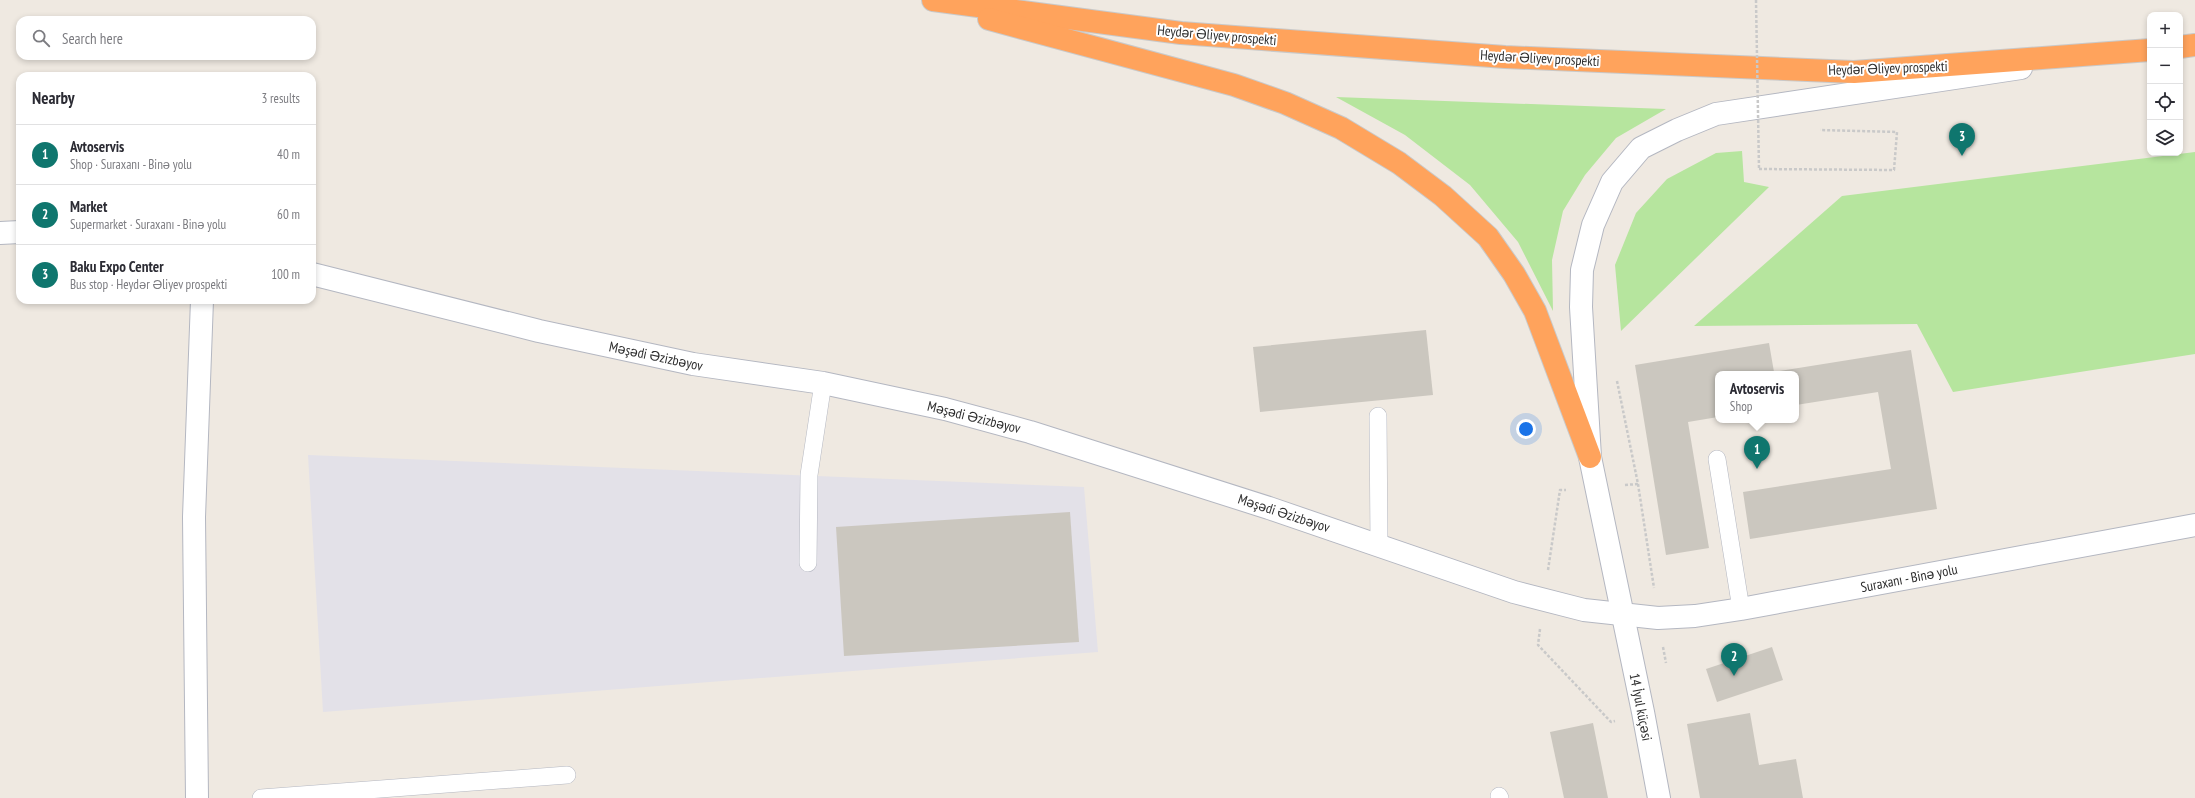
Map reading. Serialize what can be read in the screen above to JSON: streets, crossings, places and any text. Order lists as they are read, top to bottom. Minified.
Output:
{"streets":{"highway":["Heydər Əliyev prospekti"],"street":["Məşədi Əzizbəyov","Suraxanı - Binə yolu","14 İyul küçəsi"]},"crossings":[["Heydər Əliyev prospekti","14 İyul küçəsi"],["Məşədi Əzizbəyov","Suraxanı - Binə yolu"],["Məşədi Əzizbəyov","14 İyul küçəsi"],["Suraxanı - Binə yolu","14 İyul küçəsi"]],"page":{"map_buttons":["+","−"],"search":"Search here","heading":["Nearby","3 results"],"pins":["3","1","2"],"list":[{"mark":"1","name":"Avtoservis","note":"Shop · Suraxanı - Binə yolu","value":"40 m"},{"mark":"2","name":"Market","note":"Supermarket · Suraxanı - Binə yolu","value":"60 m"},{"mark":"3","name":"Baku Expo Center","note":"Bus stop · Heydər Əliyev prospekti","value":"100 m"}],"popup":["Avtoservis","Shop"]}}
